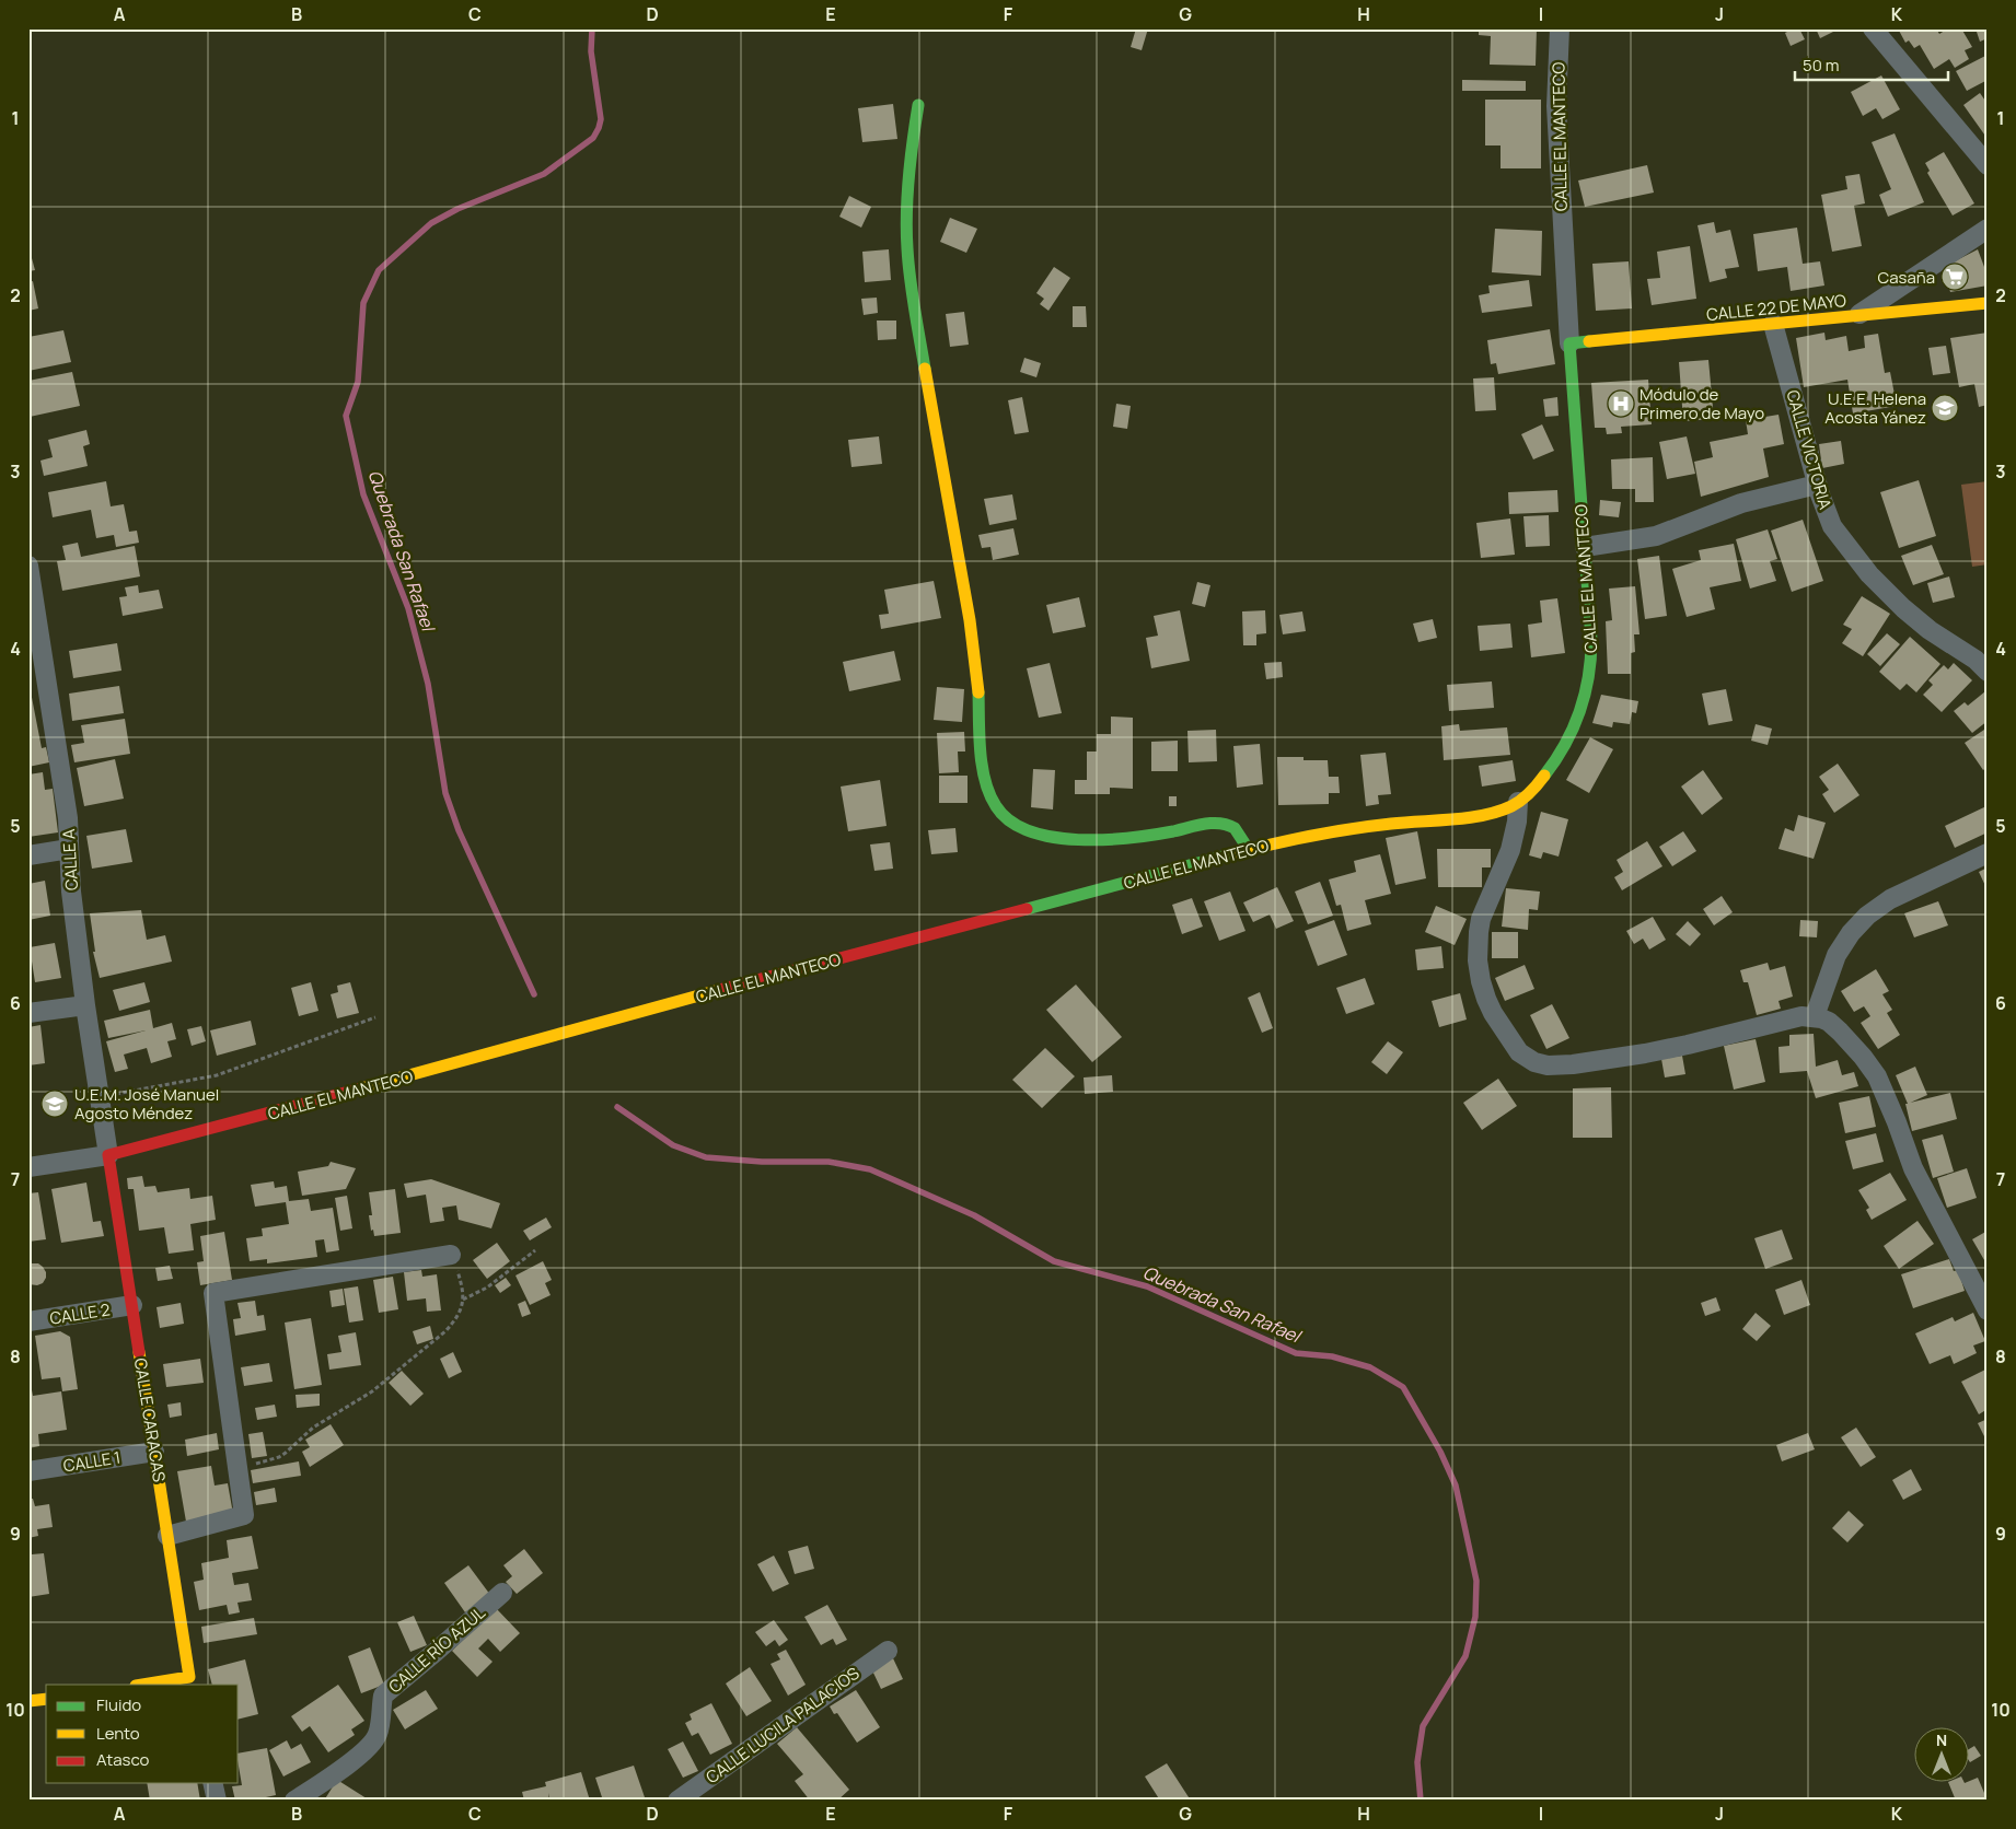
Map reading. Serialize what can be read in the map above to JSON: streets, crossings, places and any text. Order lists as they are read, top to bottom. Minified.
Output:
{"streets":{"street":["CALLE EL MANTECO","CALLE 22 DE MAYO","CALLE VICTORIA","CALLE A","CALLE 2","CALLE CARACAS","CALLE 1","CALLE RÍO AZUL","CALLE LUCILA PALACIOS"]},"crossings":[["CALLE EL MANTECO","CALLE 22 DE MAYO"],["CALLE EL MANTECO","CALLE A"],["CALLE EL MANTECO","CALLE CARACAS"],["CALLE 22 DE MAYO","CALLE VICTORIA"],["CALLE A","CALLE CARACAS"],["CALLE 2","CALLE CARACAS"],["CALLE CARACAS","CALLE 1"]],"water":["Quebrada San Rafael"],"places":{"supermarket":["Casaña"],"hospital":["Módulo de Primero de Mayo"],"school or university":["U.E.E. Helena Acosta Yánez","U.E.M. José Manuel Agosto Méndez"]},"legend":["Fluido","Lento","Atasco"],"scale_bar":"50 m","north":"top","grid":{"columns":["A","B","C","D","E","F","G","H","I","J","K"],"rows":["1","2","3","4","5","6","7","8","9","10"]}}
